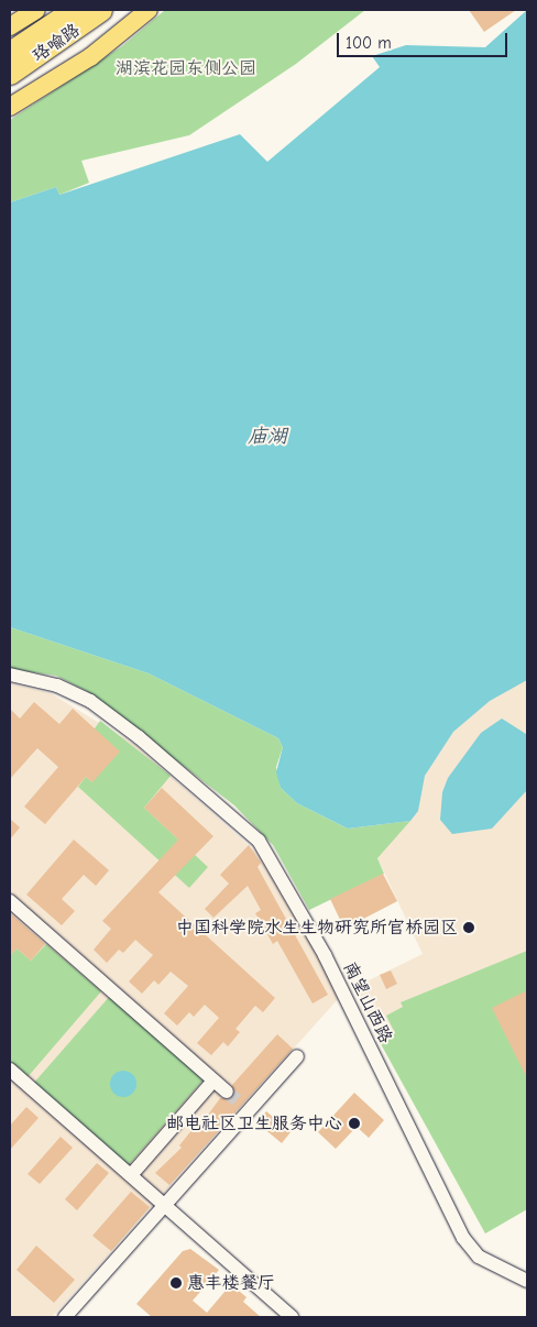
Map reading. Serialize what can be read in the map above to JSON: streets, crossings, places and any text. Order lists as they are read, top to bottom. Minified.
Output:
{"streets":{"highway":["珞喻路"],"street":["南望山西路"]},"water":["庙湖"],"parks":["湖滨花园东侧公园"],"places":["中国科学院水生生物研究所官桥园区","邮电社区卫生服务中心","惠丰楼餐厅"],"scale_bar":"100 m"}
